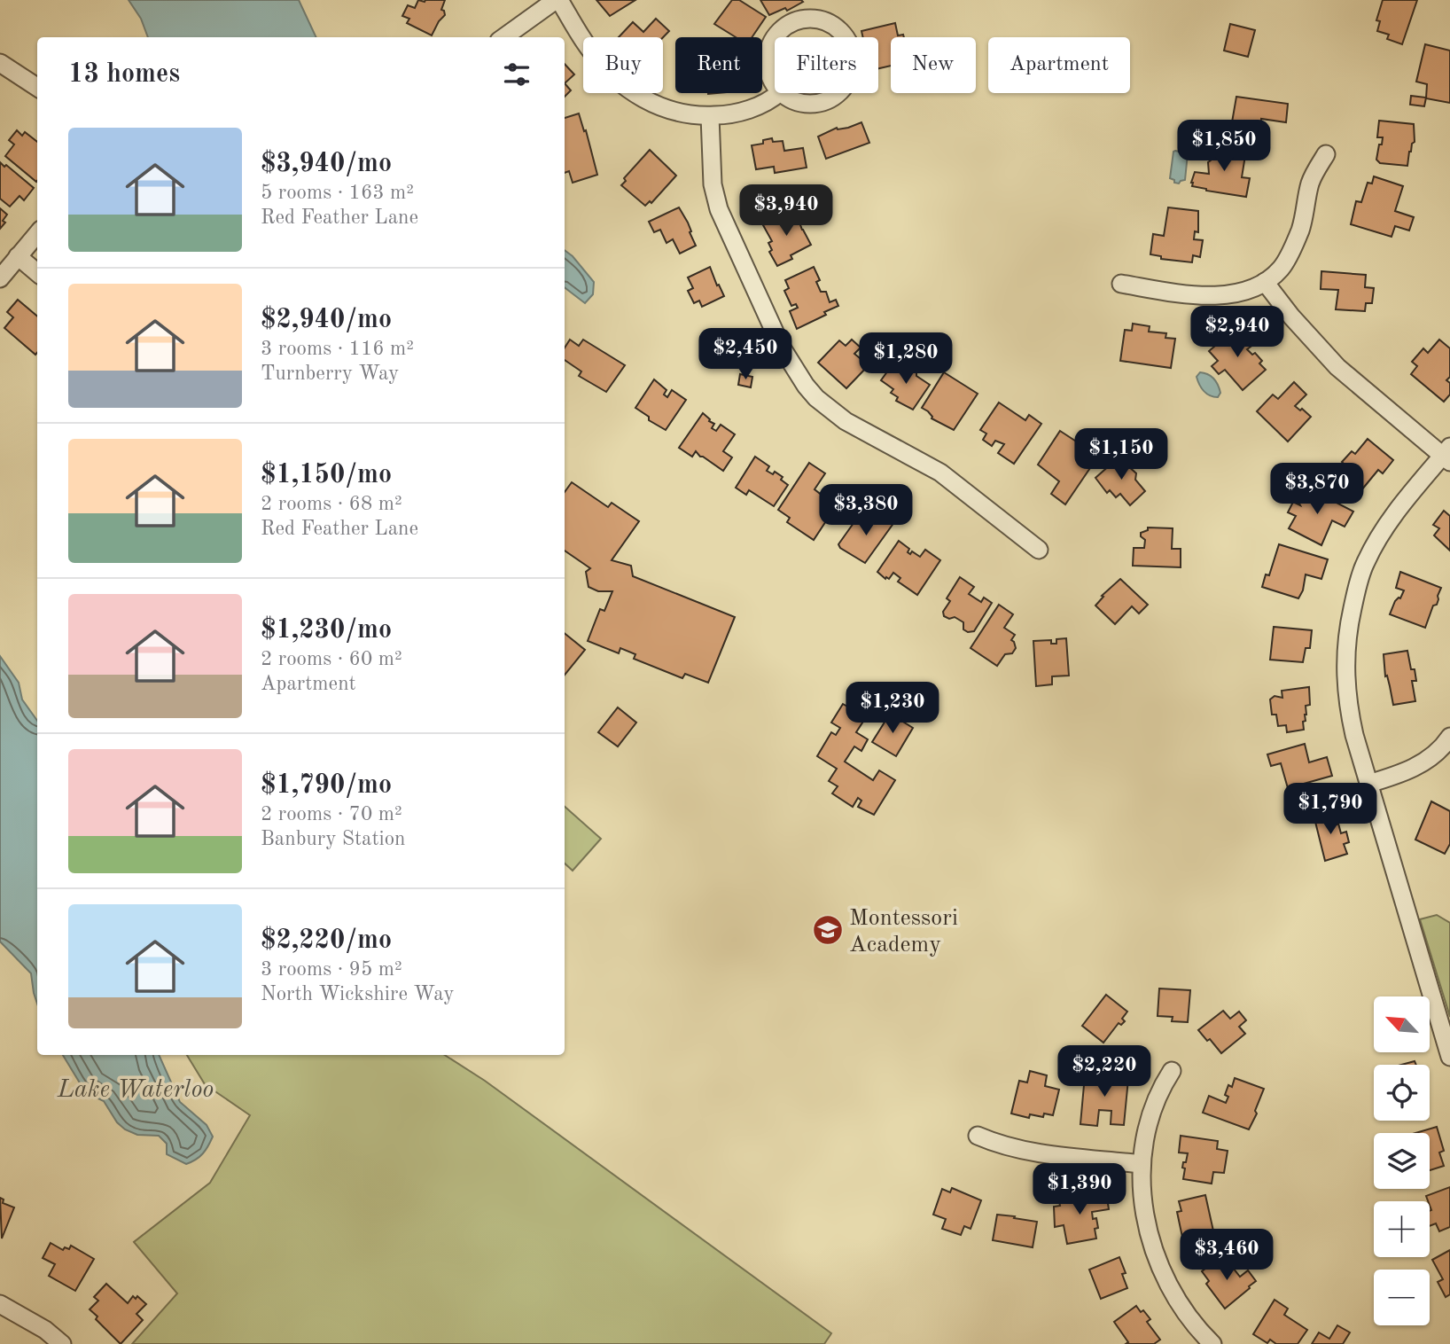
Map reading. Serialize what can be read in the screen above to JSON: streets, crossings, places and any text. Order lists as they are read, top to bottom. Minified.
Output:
{"water":["Lake Waterloo"],"places":{"school or university":["Montessori Academy"]},"north":"top left","page":{"chip":["Buy","Rent","Filters","New","Apartment"],"heading":"13 homes","list":[{"name":"$3,940/mo","note":"5 rooms · 163 m² · Red Feather Lane"},{"name":"$2,940/mo","note":"3 rooms · 116 m² · Turnberry Way"},{"name":"$1,150/mo","note":"2 rooms · 68 m² · Red Feather Lane"},{"name":"$1,230/mo","note":"2 rooms · 60 m² · Apartment"},{"name":"$1,790/mo","note":"2 rooms · 70 m² · Banbury Station"},{"name":"$2,220/mo","note":"3 rooms · 95 m² · North Wickshire Way"}],"price":["$1,850","$3,940","$2,940","$2,450","$1,280","$1,150","$3,870","$3,380","$1,230","$1,790","$2,220","$1,390","$3,460"],"map_buttons":["+","−"]}}
